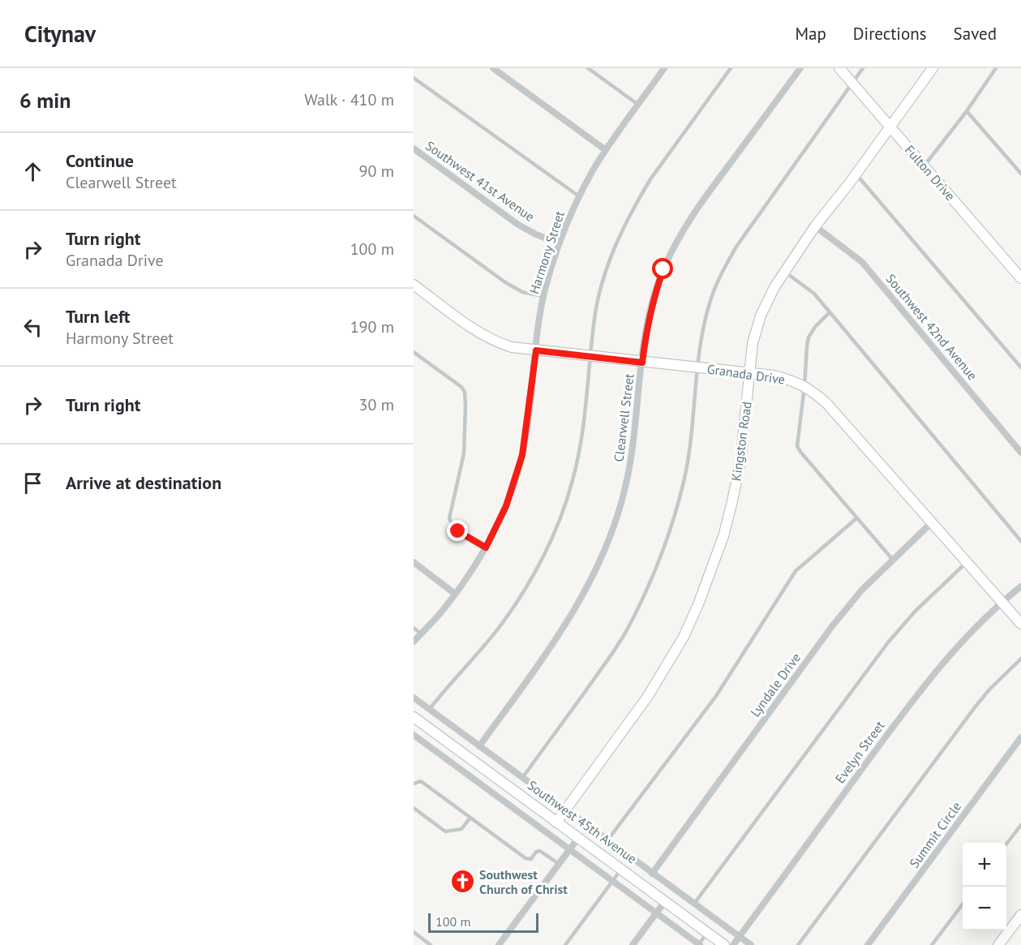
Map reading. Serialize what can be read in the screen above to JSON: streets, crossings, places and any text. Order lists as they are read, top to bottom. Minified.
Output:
{"streets":{"street":["Fulton Drive","Southwest 41st Avenue","Harmony Street","Southwest 42nd Avenue","Granada Drive","Clearwell Street","Kingston Road","Lyndale Drive","Evelyn Street","Southwest 45th Avenue","Summit Circle"]},"crossings":[["Fulton Drive","Kingston Road"],["Southwest 41st Avenue","Harmony Street"],["Harmony Street","Granada Drive"],["Southwest 42nd Avenue","Kingston Road"],["Granada Drive","Clearwell Street"],["Granada Drive","Kingston Road"],["Granada Drive","Lyndale Drive"],["Granada Drive","Evelyn Street"],["Clearwell Street","Southwest 45th Avenue"],["Kingston Road","Southwest 45th Avenue"],["Lyndale Drive","Southwest 45th Avenue"],["Evelyn Street","Southwest 45th Avenue"]],"places":{"church":["Southwest Church of Christ"]},"scale_bar":"100 m","page":{"header":"Citynav","nav":["Map","Directions","Saved"],"heading":["6 min","Walk · 410 m"],"list":[["Continue","Clearwell Street","90 m"],["Turn right","Granada Drive","100 m"],["Turn left","Harmony Street","190 m"],["Turn right","30 m"],"Arrive at destination"],"map_buttons":["+","−"],"scale":"100 m"}}
